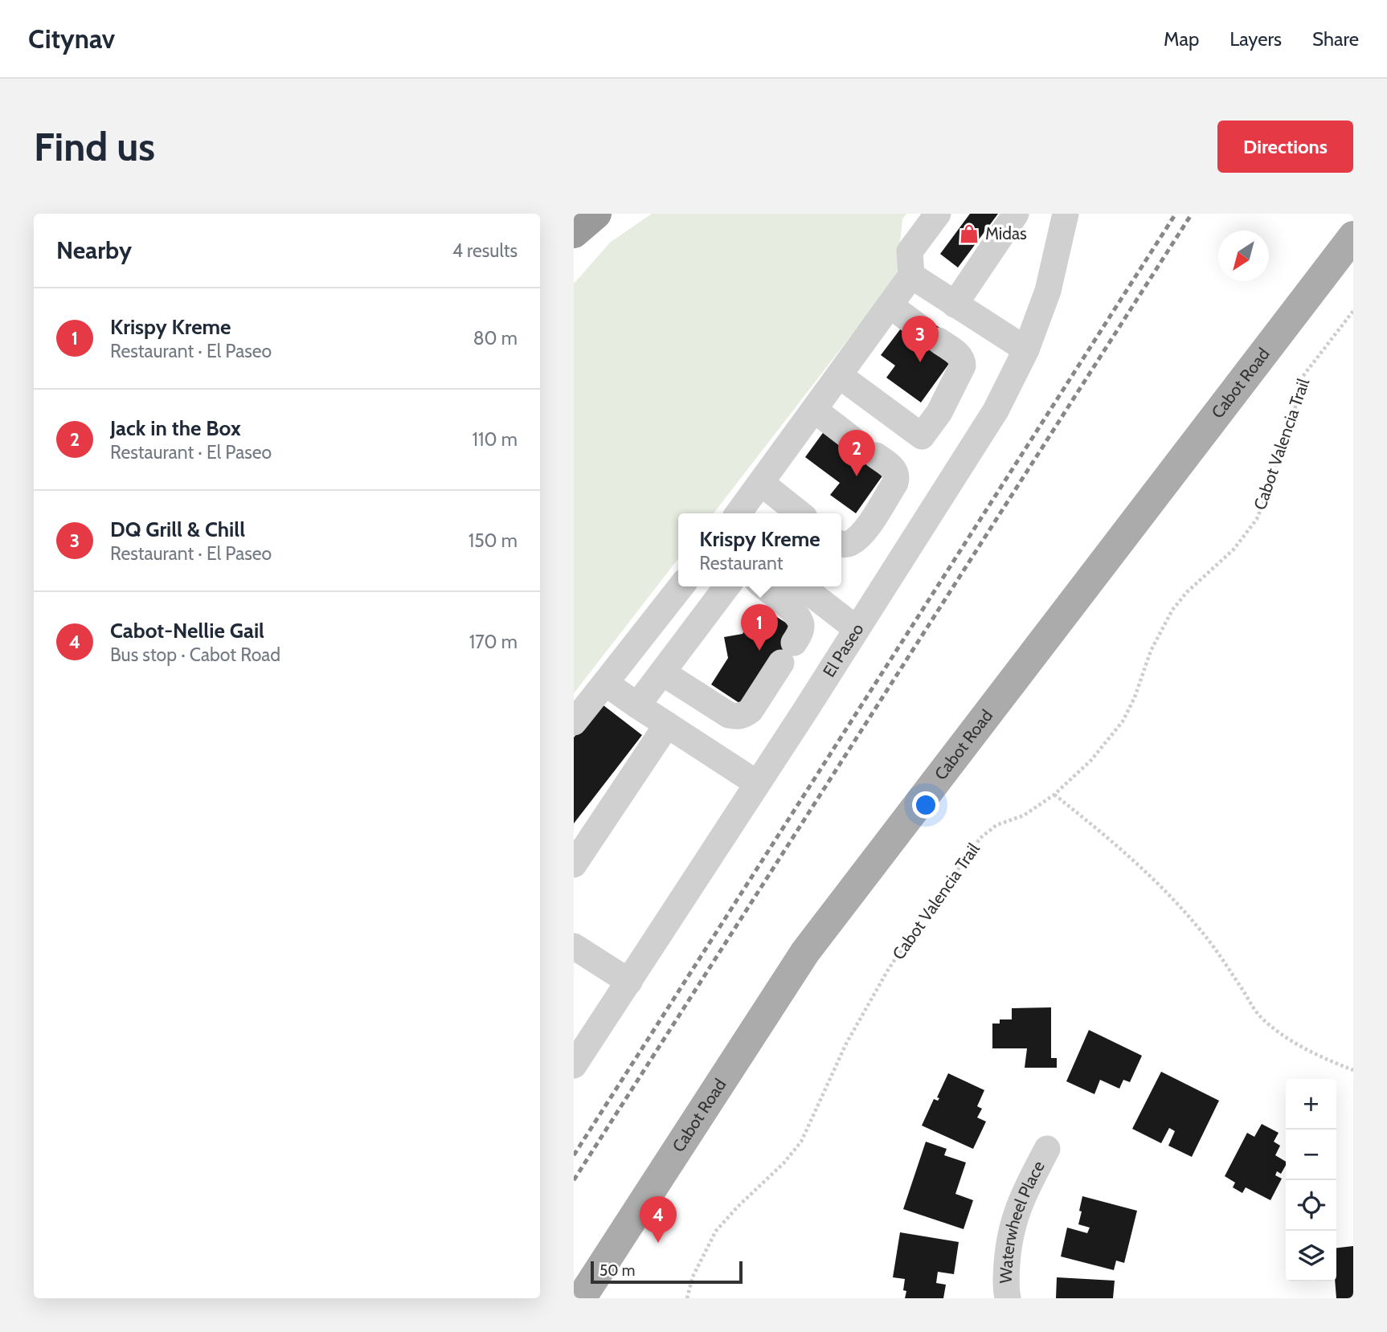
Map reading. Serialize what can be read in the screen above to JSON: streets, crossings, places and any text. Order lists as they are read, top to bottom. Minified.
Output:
{"streets":{"main road":["Cabot Road"],"street":["El Paseo","Waterwheel Place"],"path":["Cabot Valencia Trail"]},"places":{"shop":["Midas"]},"scale_bar":"50 m","north":"bottom left","page":{"header":"Citynav","nav":["Map","Layers","Share"],"buttons":"Directions","title":"Find us","heading":["Nearby","4 results"],"list":[{"mark":"1","name":"Krispy Kreme","note":"Restaurant · El Paseo","value":"80 m"},{"mark":"2","name":"Jack in the Box","note":"Restaurant · El Paseo","value":"110 m"},{"mark":"3","name":"DQ Grill & Chill","note":"Restaurant · El Paseo","value":"150 m"},{"mark":"4","name":"Cabot-Nellie Gail","note":"Bus stop · Cabot Road","value":"170 m"}],"pins":["3","2","1","4"],"popup":["Krispy Kreme","Restaurant"],"map_buttons":["+","−"],"scale":"50 m"}}
